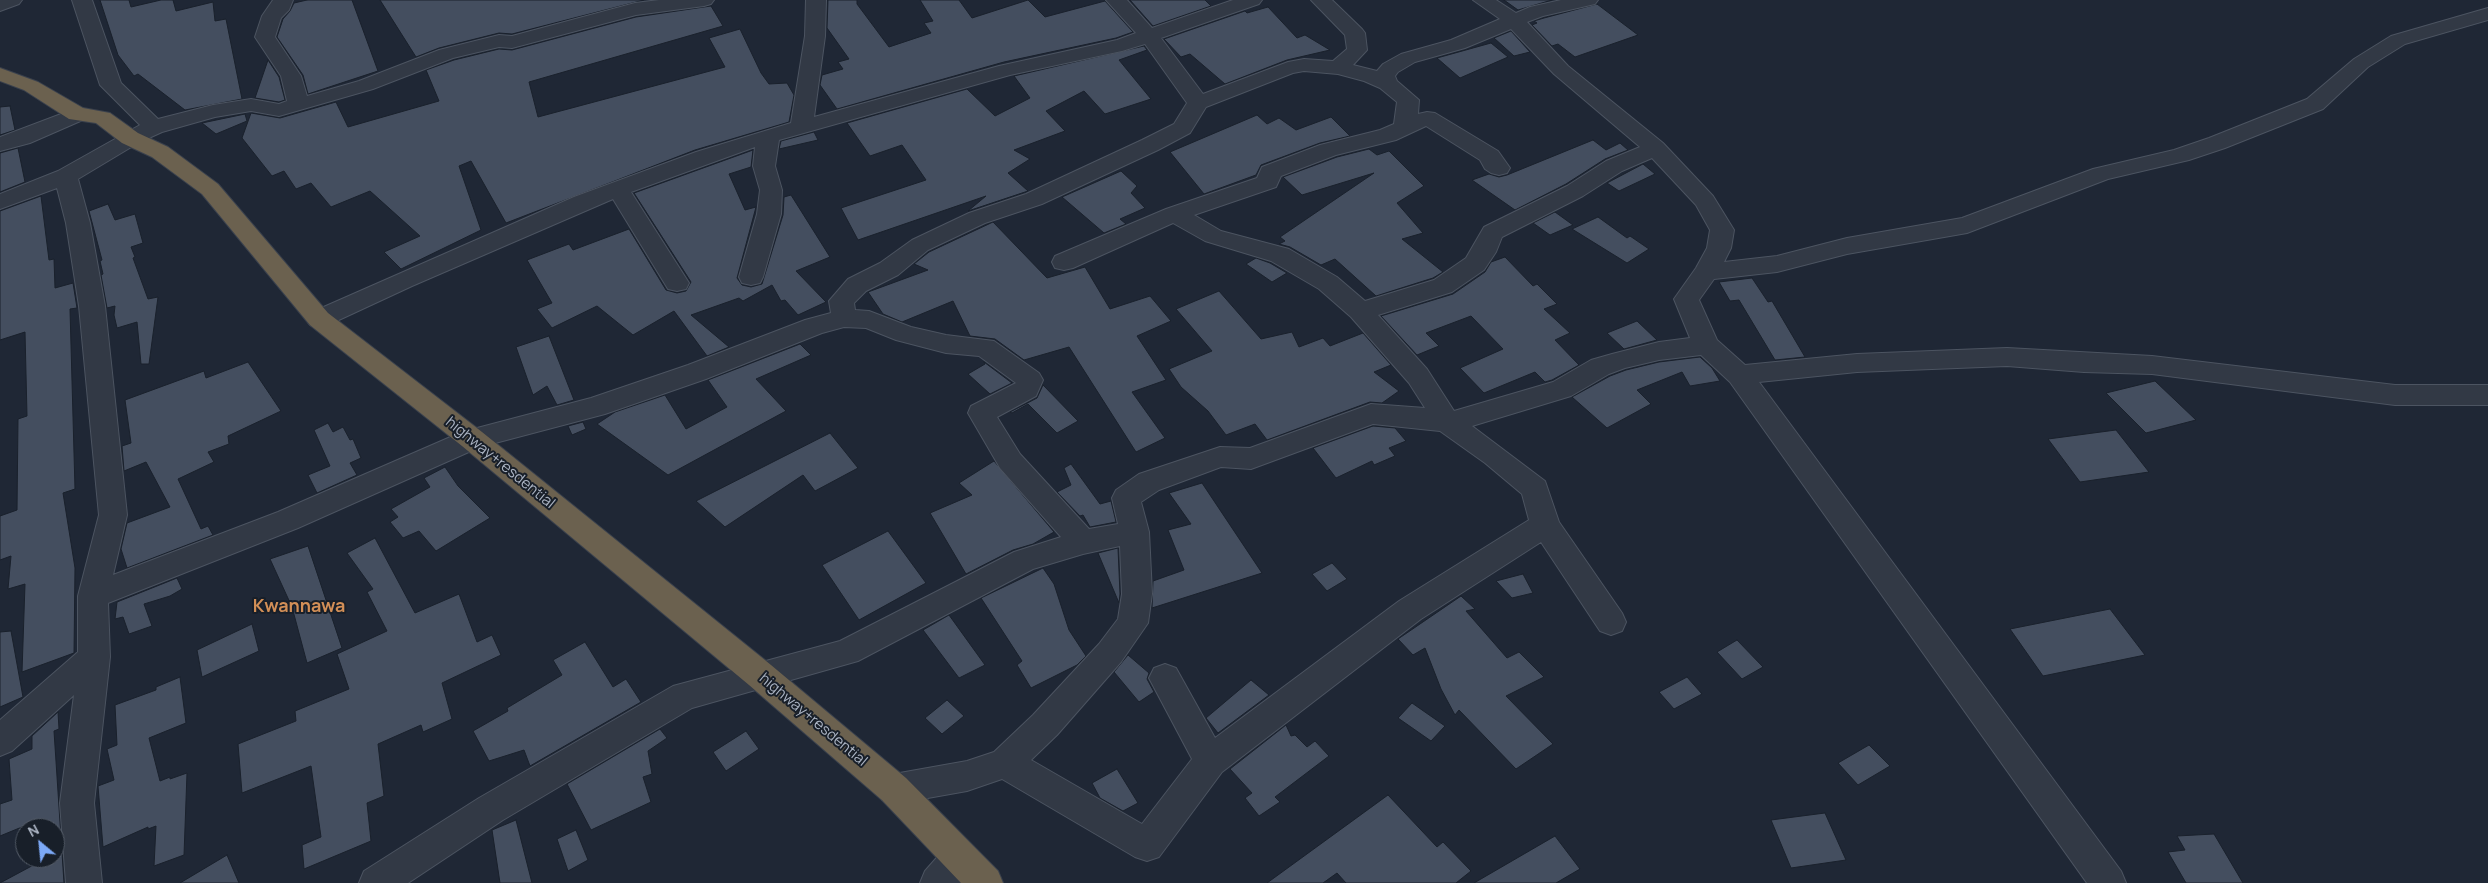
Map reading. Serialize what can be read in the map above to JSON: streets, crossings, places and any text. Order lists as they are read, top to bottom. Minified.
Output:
{"streets":{"highway":["highway+resdential"]},"districts":["Kwannawa"],"north":"top left"}
